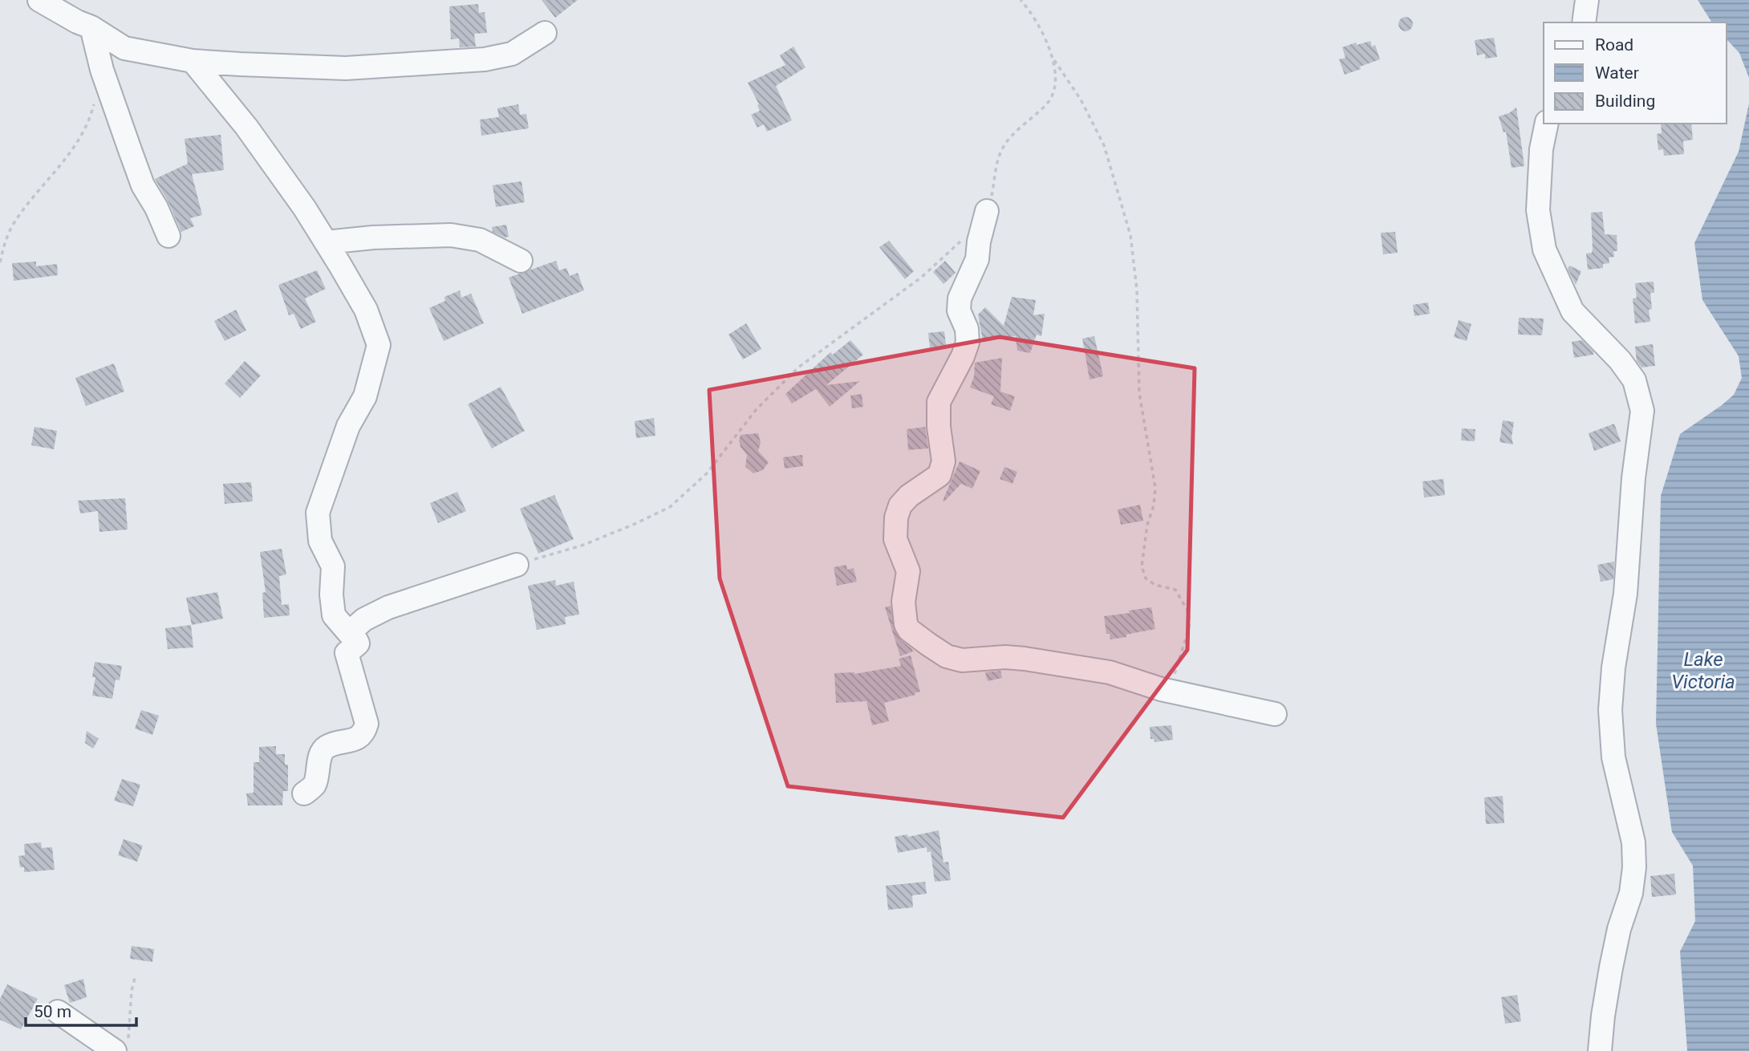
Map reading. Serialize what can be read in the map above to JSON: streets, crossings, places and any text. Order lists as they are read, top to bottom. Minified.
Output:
{"water":["Lake Victoria"],"legend":["Road","Water","Building"],"scale_bar":"50 m"}
